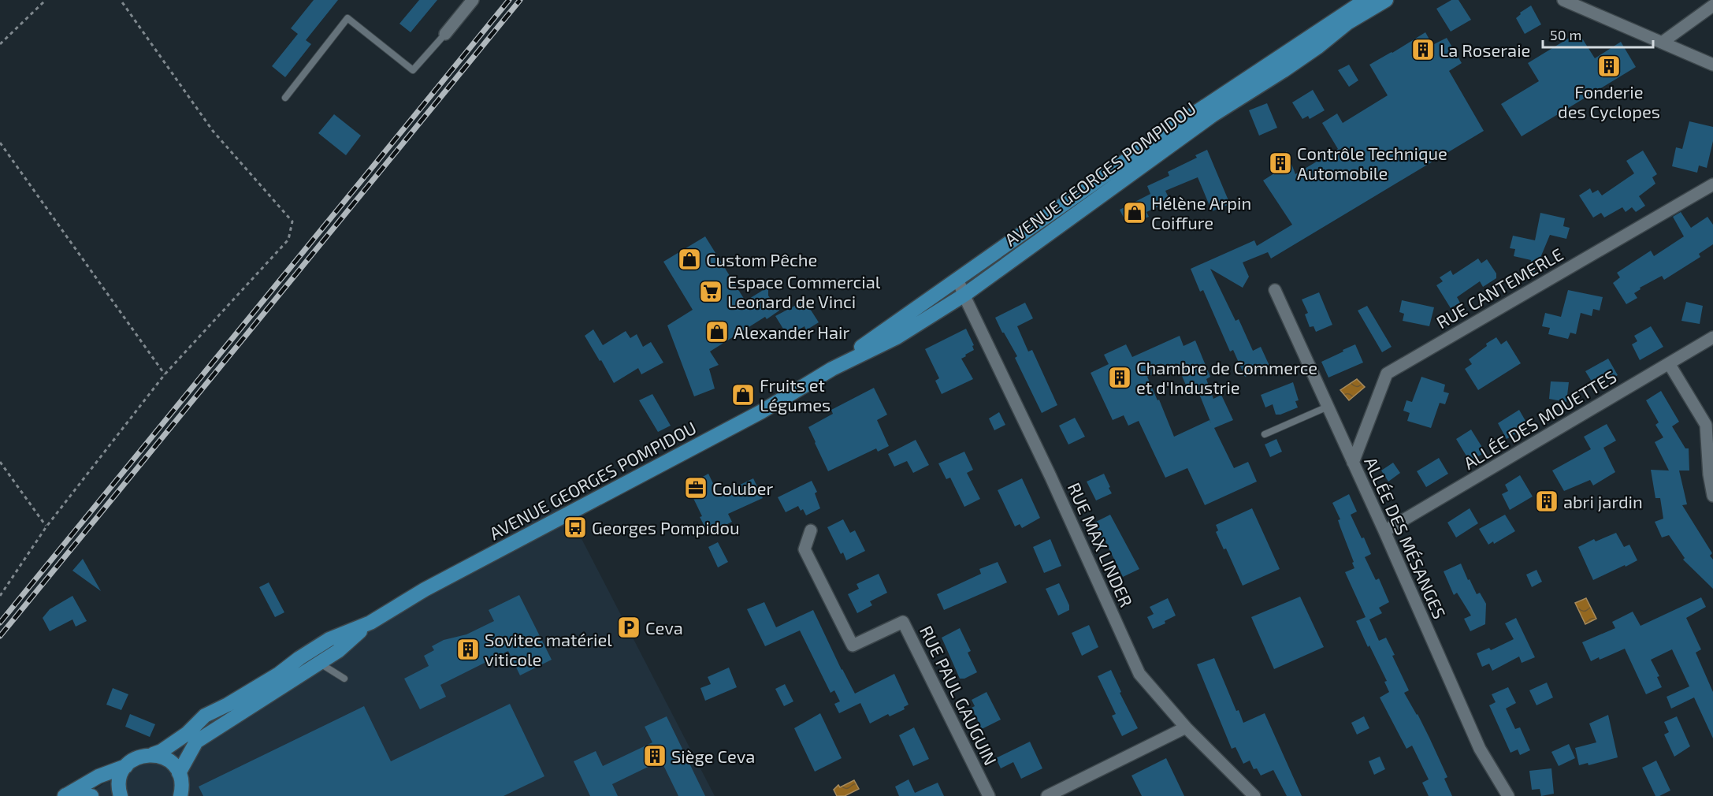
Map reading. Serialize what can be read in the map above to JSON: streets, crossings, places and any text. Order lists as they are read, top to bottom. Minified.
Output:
{"streets":{"main road":["AVENUE GEORGES POMPIDOU"],"street":["RUE CANTEMERLE","ALLÉE DES MOUETTES","ALLÉE DES MÉSANGES","RUE MAX LINDER","RUE PAUL GAUGUIN"]},"crossings":[["AVENUE GEORGES POMPIDOU","RUE MAX LINDER"],["RUE CANTEMERLE","ALLÉE DES MÉSANGES"],["ALLÉE DES MOUETTES","ALLÉE DES MÉSANGES"]],"places":{"building":["La Roseraie","Fonderie des Cyclopes","Contrôle Technique Automobile","Chambre de Commerce et d'Industrie","abri jardin","Sovitec matériel viticole","Siège Ceva"],"shop":["Hélène Arpin Coiffure","Custom Pêche","Alexander Hair","Fruits et Légumes"],"supermarket":["Espace Commercial Leonard de Vinci"],"office":["Coluber"],"bus stop":["Georges Pompidou"],"parking":["Ceva"]},"scale_bar":"50 m"}
